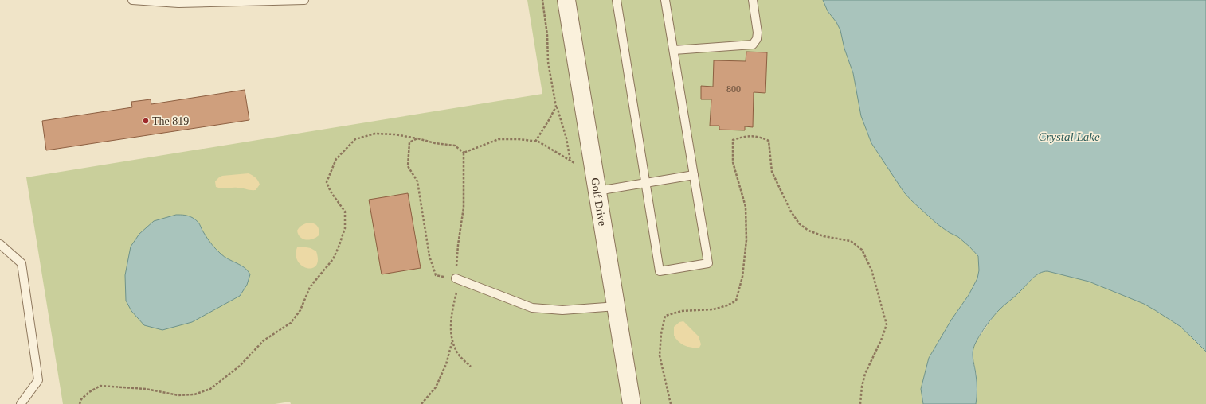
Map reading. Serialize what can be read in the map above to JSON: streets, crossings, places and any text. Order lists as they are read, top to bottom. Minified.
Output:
{"streets":{"street":["Golf Drive"]},"water":["Crystal Lake"],"places":["The 819"],"house_numbers":["800"]}
